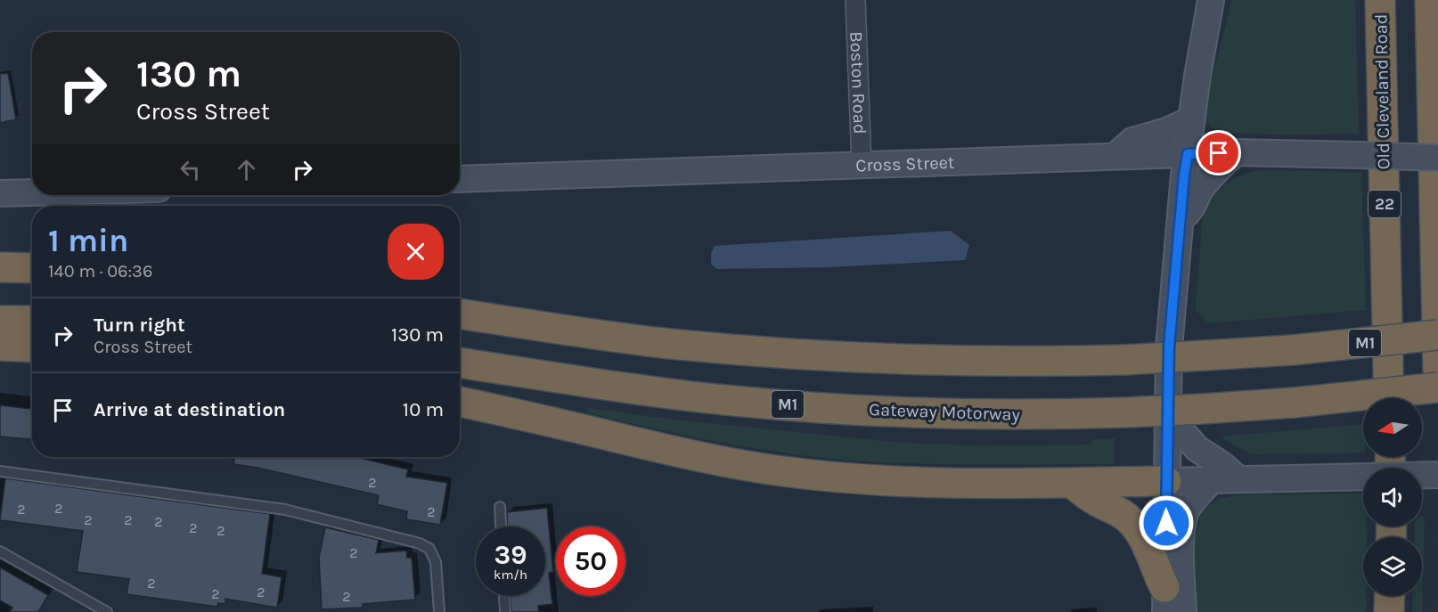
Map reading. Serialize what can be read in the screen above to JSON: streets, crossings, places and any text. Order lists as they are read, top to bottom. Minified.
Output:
{"streets":{"highway":["Old Cleveland Road","22","M1","Gateway Motorway"],"main road":["Cross Street"],"street":["Boston Road"]},"crossings":[["Boston Road","Cross Street"]],"house_numbers":["2","2","2","2","2","2","2","2","2","2","2","2","2","2"],"north":"left","page":{"turn":["130 m","Cross Street"],"heading":["1 min","140 m · 06:36"],"list":[{"name":"Turn right","note":"Cross Street","value":"130 m"},{"name":"Arrive at destination","value":"10 m"}],"speed":"39 km/h","limit":"50"}}
